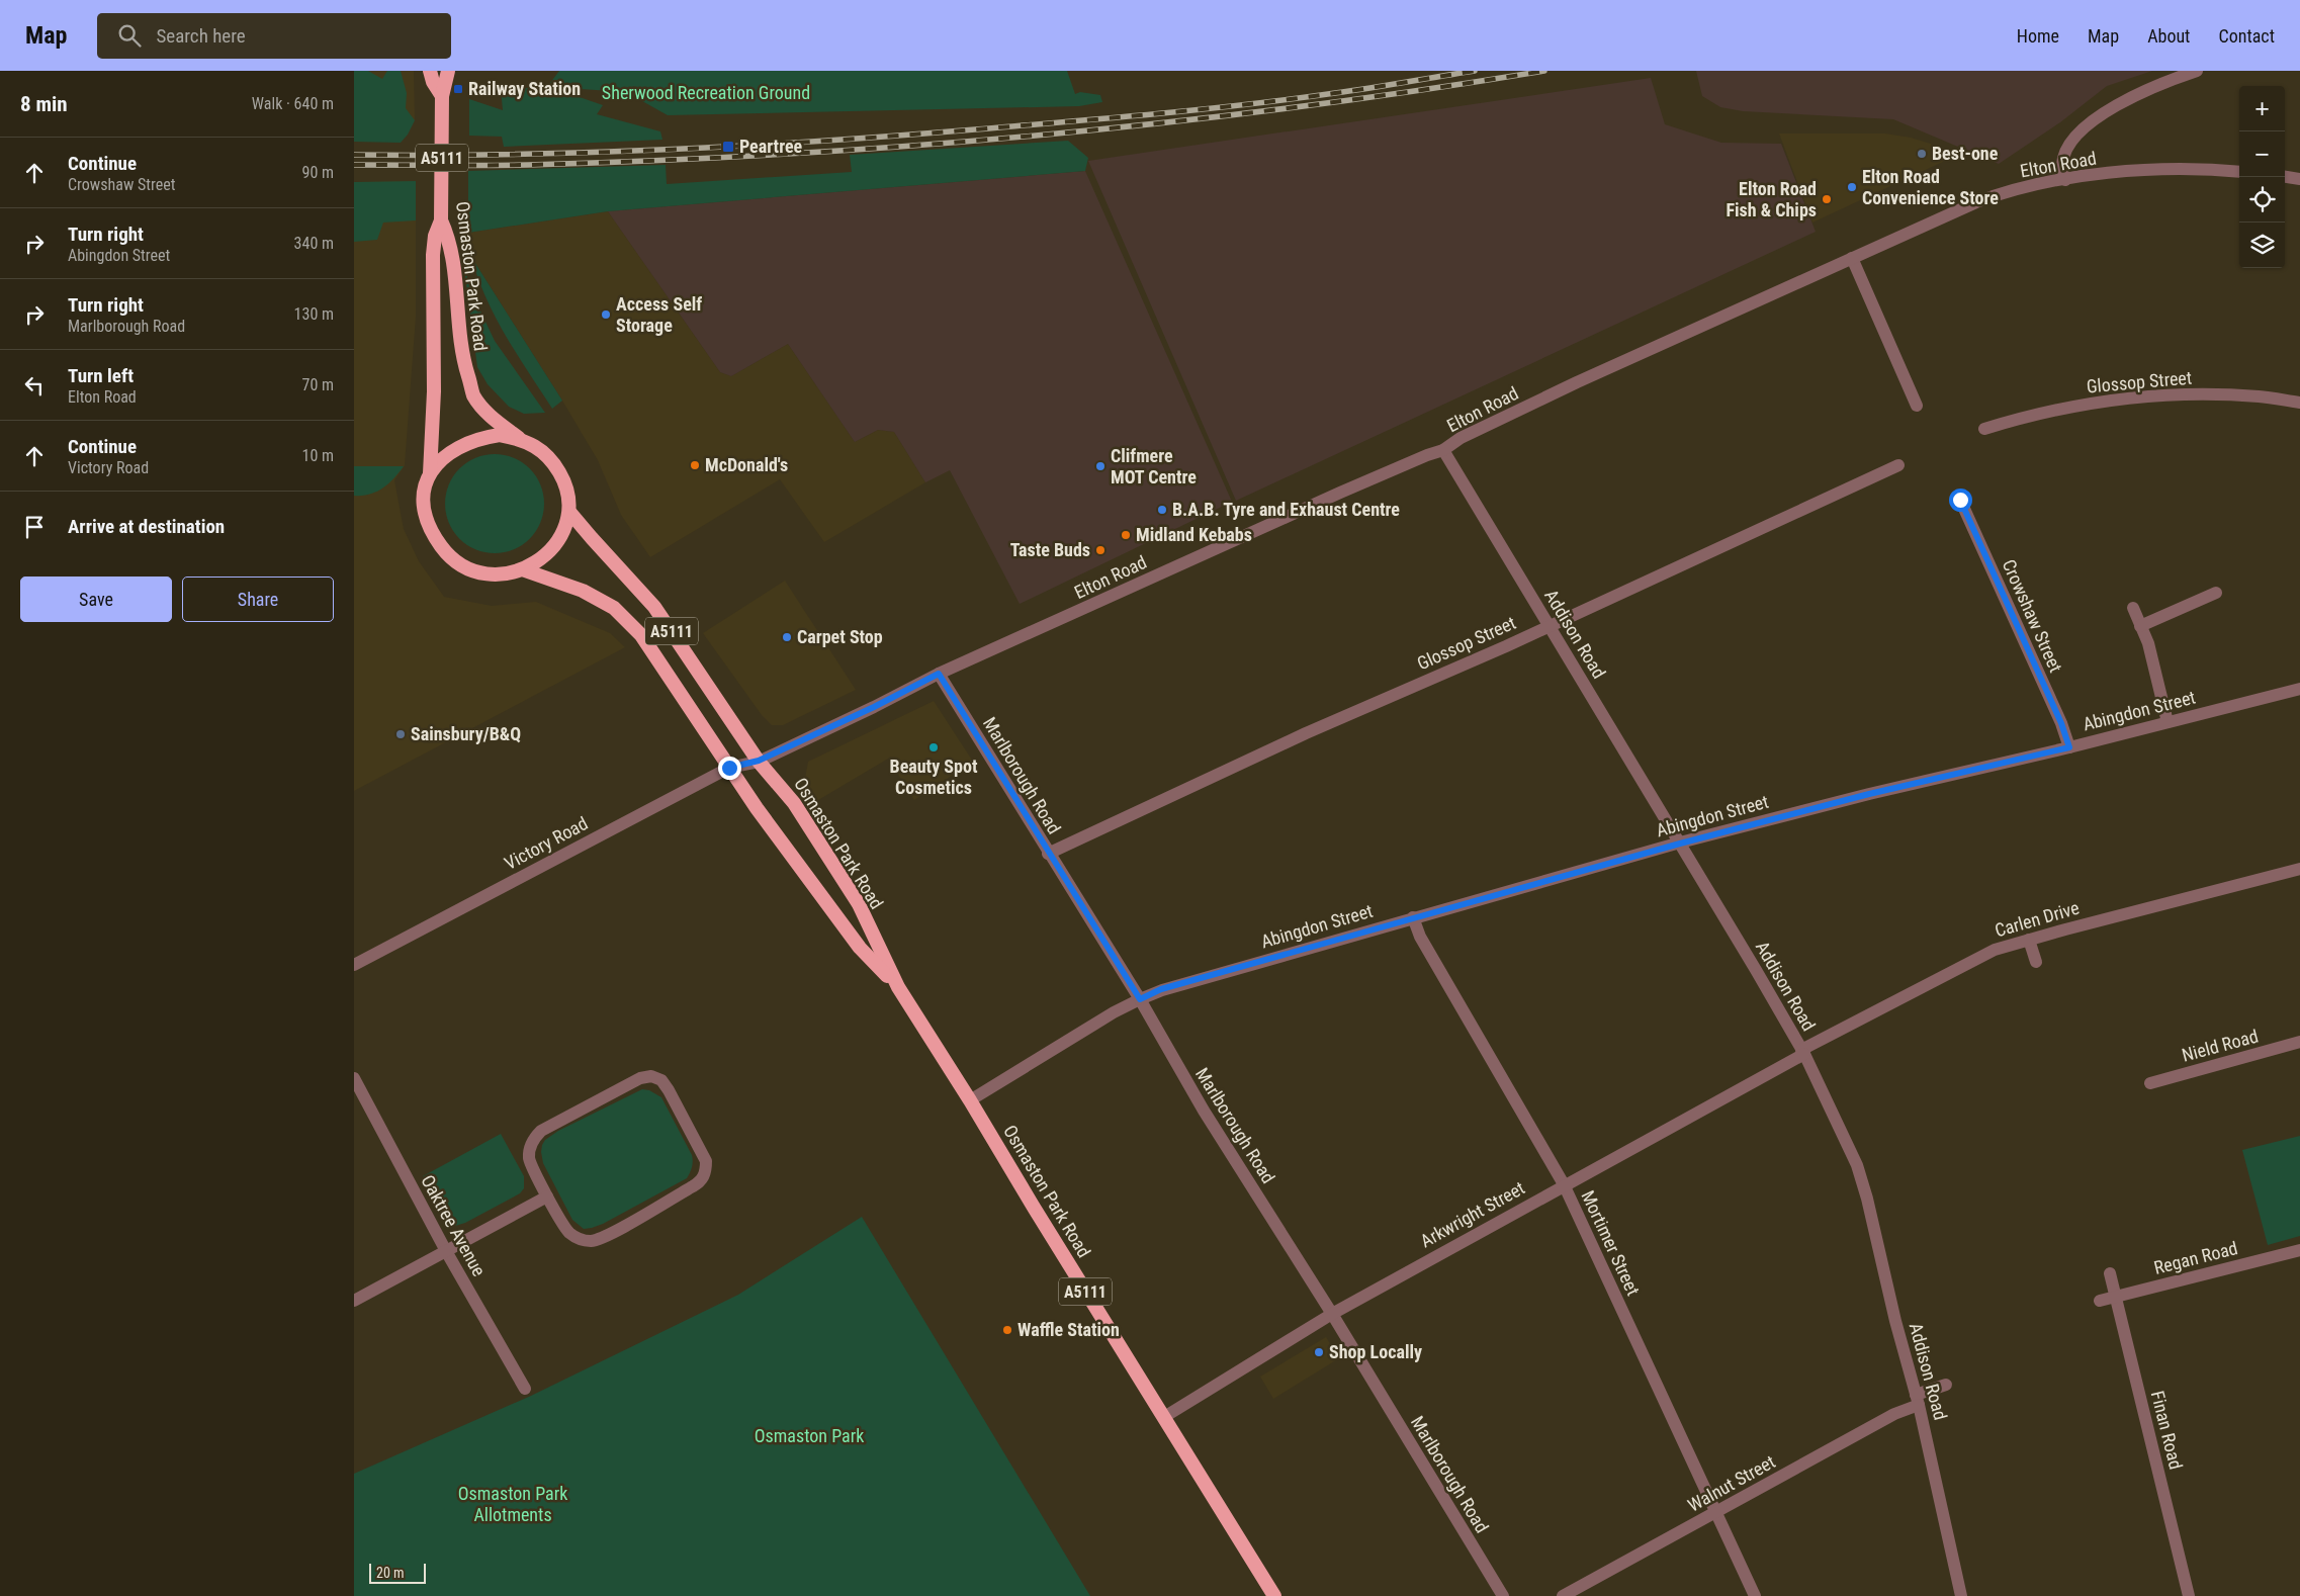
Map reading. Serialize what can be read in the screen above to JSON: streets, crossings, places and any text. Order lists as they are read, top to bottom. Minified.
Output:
{"streets":{"highway":["A5111","Osmaston Park Road"],"street":["Elton Road","Glossop Street","Crowshaw Street","Addison Road","Abingdon Street","Marlborough Road","Victory Road","Carlen Drive","Nield Road","Arkwright Street","Oaktree Avenue","Mortimer Street","Regan Road","Finan Road","Walnut Street"]},"crossings":[["A5111","Osmaston Park Road"],["Elton Road","Osmaston Park Road"],["Elton Road","Addison Road"],["Elton Road","Marlborough Road"],["Elton Road","Victory Road"],["Osmaston Park Road","Abingdon Street"],["Osmaston Park Road","Victory Road"],["Osmaston Park Road","Arkwright Street"],["Glossop Street","Addison Road"],["Glossop Street","Marlborough Road"],["Crowshaw Street","Abingdon Street"],["Addison Road","Abingdon Street"],["Addison Road","Carlen Drive"],["Addison Road","Arkwright Street"],["Addison Road","Walnut Street"],["Abingdon Street","Marlborough Road"],["Abingdon Street","Mortimer Street"],["Marlborough Road","Arkwright Street"],["Carlen Drive","Arkwright Street"],["Arkwright Street","Mortimer Street"],["Mortimer Street","Walnut Street"],["Regan Road","Finan Road"]],"parks":["Sherwood Recreation Ground","Osmaston Park","Osmaston Park Allotments"],"places":{"transit":["Railway Station","Peartree"],"other":["Best-one","Elton Road Convenience Store","Elton Road Fish & Chips","Access Self Storage","McDonald's","Clifmere MOT Centre","B.A.B. Tyre and Exhaust Centre","Midland Kebabs","Taste Buds","Carpet Stop","Sainsbury/B&Q","Beauty Spot Cosmetics","Waffle Station","Shop Locally"]},"scale_bar":"20 m","page":{"header":"Map","search":"Search here","nav":["Home","Map","About","Contact"],"heading":["8 min","Walk · 640 m"],"map_buttons":["+","−"],"list":[["Continue","Crowshaw Street","90 m"],["Turn right","Abingdon Street","340 m"],["Turn right","Marlborough Road","130 m"],["Turn left","Elton Road","70 m"],["Continue","Victory Road","10 m"],"Arrive at destination"],"buttons":["Save","Share"],"scale":"20 m"}}
